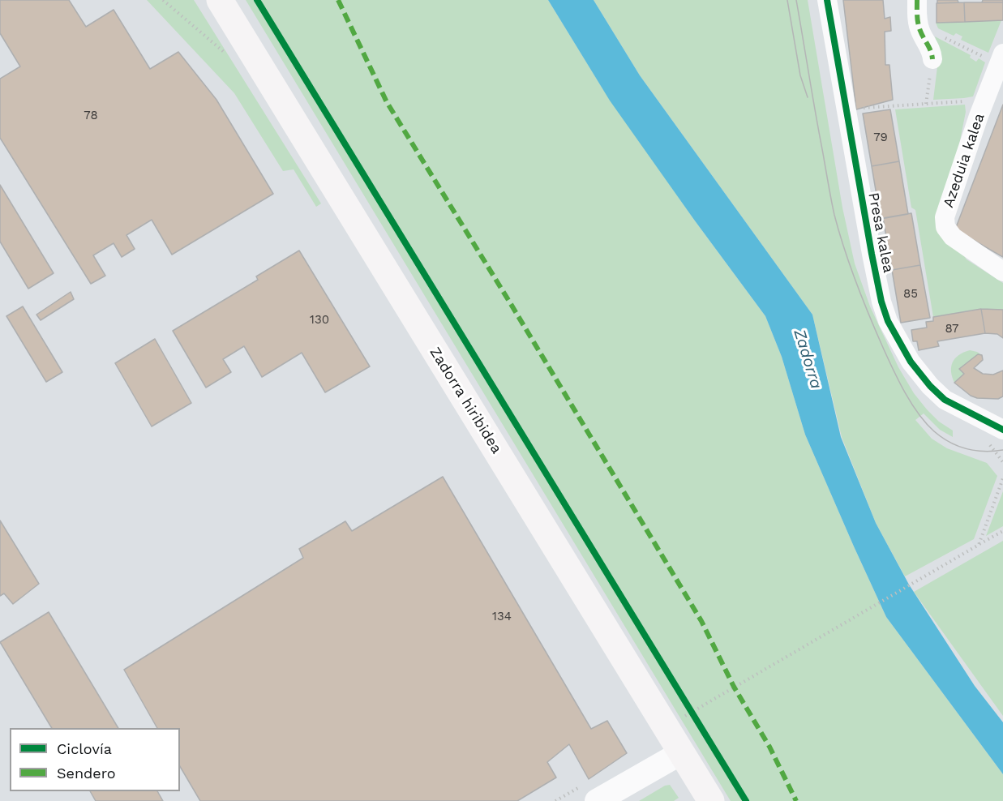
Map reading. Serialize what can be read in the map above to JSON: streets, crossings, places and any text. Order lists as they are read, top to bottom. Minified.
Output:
{"streets":{"main road":["Zadorra hiribidea"],"street":["Azeduia kalea","Presa kalea"]},"water":["Zadorra"],"house_numbers":["78","79","85","130","87","134"],"legend":["Ciclovía","Sendero"]}
